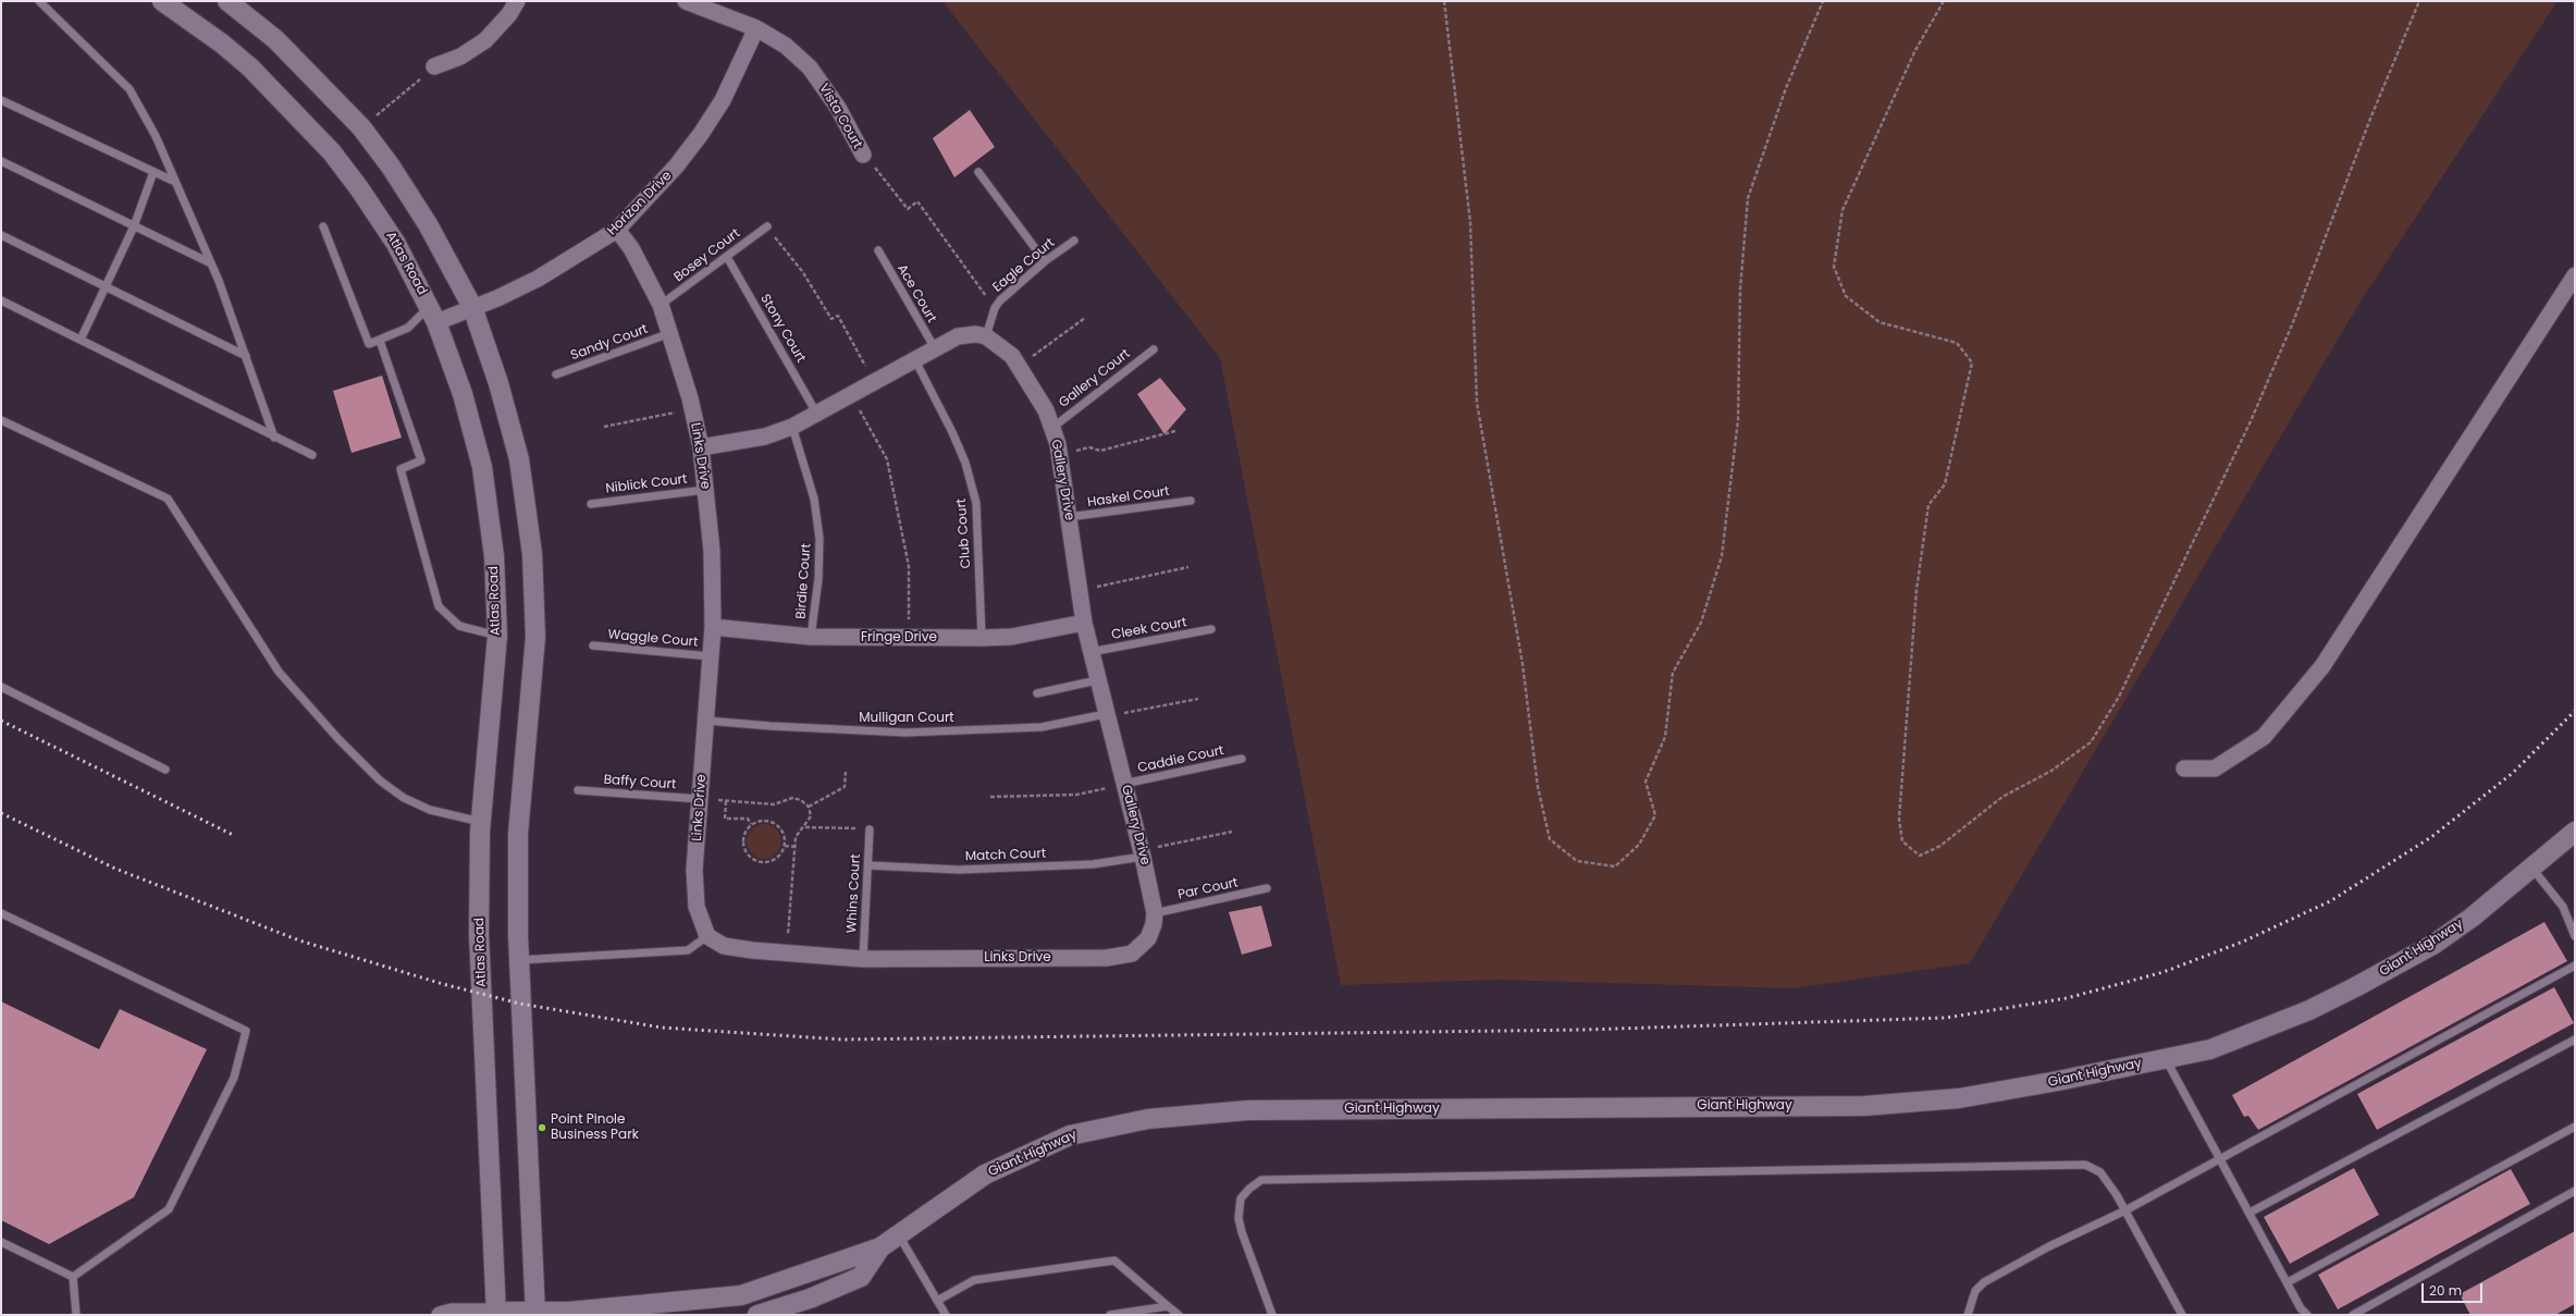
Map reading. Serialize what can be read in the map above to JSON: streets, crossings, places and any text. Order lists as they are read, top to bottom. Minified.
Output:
{"streets":{"street":["Vista Court","Horizon Drive","Atlas Road","Links Drive","Gallery Drive","Fringe Drive","Giant Highway"],"lane":["Bosey Court","Eagle Court","Ace Court","Stony Court","Sandy Court","Gallery Court","Niblick Court","Haskel Court","Club Court","Birdie Court","Cleek Court","Waggle Court","Mulligan Court","Caddie Court","Baffy Court","Match Court","Par Court","Whins Court"]},"crossings":[["Vista Court","Horizon Drive"],["Horizon Drive","Atlas Road"],["Horizon Drive","Links Drive"],["Bosey Court","Stony Court"],["Bosey Court","Links Drive"],["Atlas Road","Giant Highway"],["Eagle Court","Gallery Drive"],["Sandy Court","Links Drive"],["Gallery Court","Gallery Drive"],["Links Drive","Gallery Drive"],["Links Drive","Niblick Court"],["Links Drive","Fringe Drive"],["Links Drive","Waggle Court"],["Links Drive","Mulligan Court"],["Links Drive","Baffy Court"],["Links Drive","Par Court"],["Links Drive","Whins Court"],["Gallery Drive","Haskel Court"],["Gallery Drive","Cleek Court"],["Gallery Drive","Fringe Drive"],["Gallery Drive","Mulligan Court"],["Gallery Drive","Caddie Court"],["Gallery Drive","Match Court"],["Gallery Drive","Par Court"],["Club Court","Fringe Drive"],["Birdie Court","Fringe Drive"],["Match Court","Whins Court"]],"places":["Point Pinole Business Park"],"scale_bar":"20 m"}
